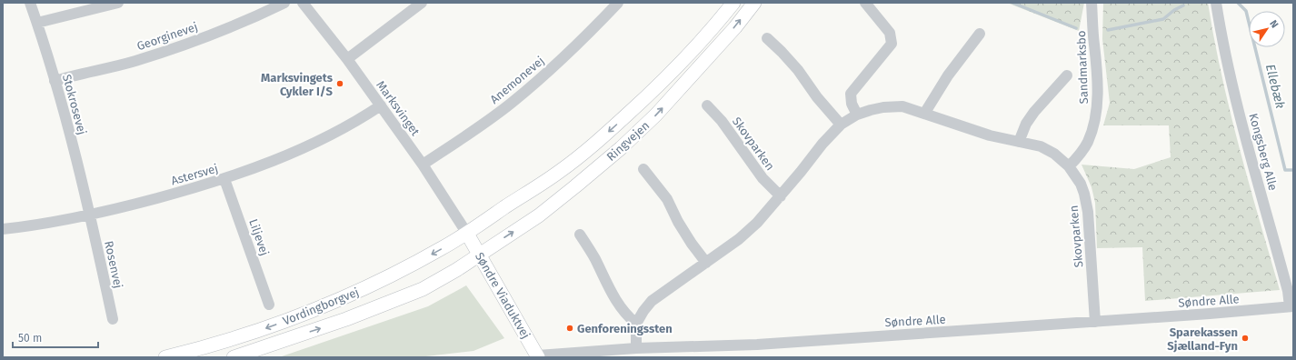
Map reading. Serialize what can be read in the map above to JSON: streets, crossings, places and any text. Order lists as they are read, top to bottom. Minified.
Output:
{"streets":{"main road":["Ringvejen","Søndre Viaduktvej","Vordingborgvej"],"street":["Georginevej","Sandmarksbo","Anemonevej","Stokrosevej","Marksvinget","Skovparken","Kongsberg Alle","Astersvej","Liljevej","Rosenvej","Søndre Alle"]},"crossings":[["Georginevej","Stokrosevej"],["Sandmarksbo","Skovparken"],["Anemonevej","Marksvinget"],["Stokrosevej","Astersvej"],["Stokrosevej","Rosenvej"],["Marksvinget","Ringvejen"],["Marksvinget","Astersvej"],["Marksvinget","Søndre Viaduktvej"],["Marksvinget","Vordingborgvej"],["Ringvejen","Søndre Viaduktvej"],["Ringvejen","Vordingborgvej"],["Skovparken","Søndre Alle"],["Kongsberg Alle","Søndre Alle"],["Astersvej","Liljevej"],["Astersvej","Rosenvej"],["Søndre Viaduktvej","Søndre Alle"],["Søndre Viaduktvej","Vordingborgvej"]],"water":["Ellebæk"],"places":["Marksvingets Cykler I/S","Genforeningssten","Sparekassen Sjælland-Fyn"],"scale_bar":"50 m","north":"top right"}
